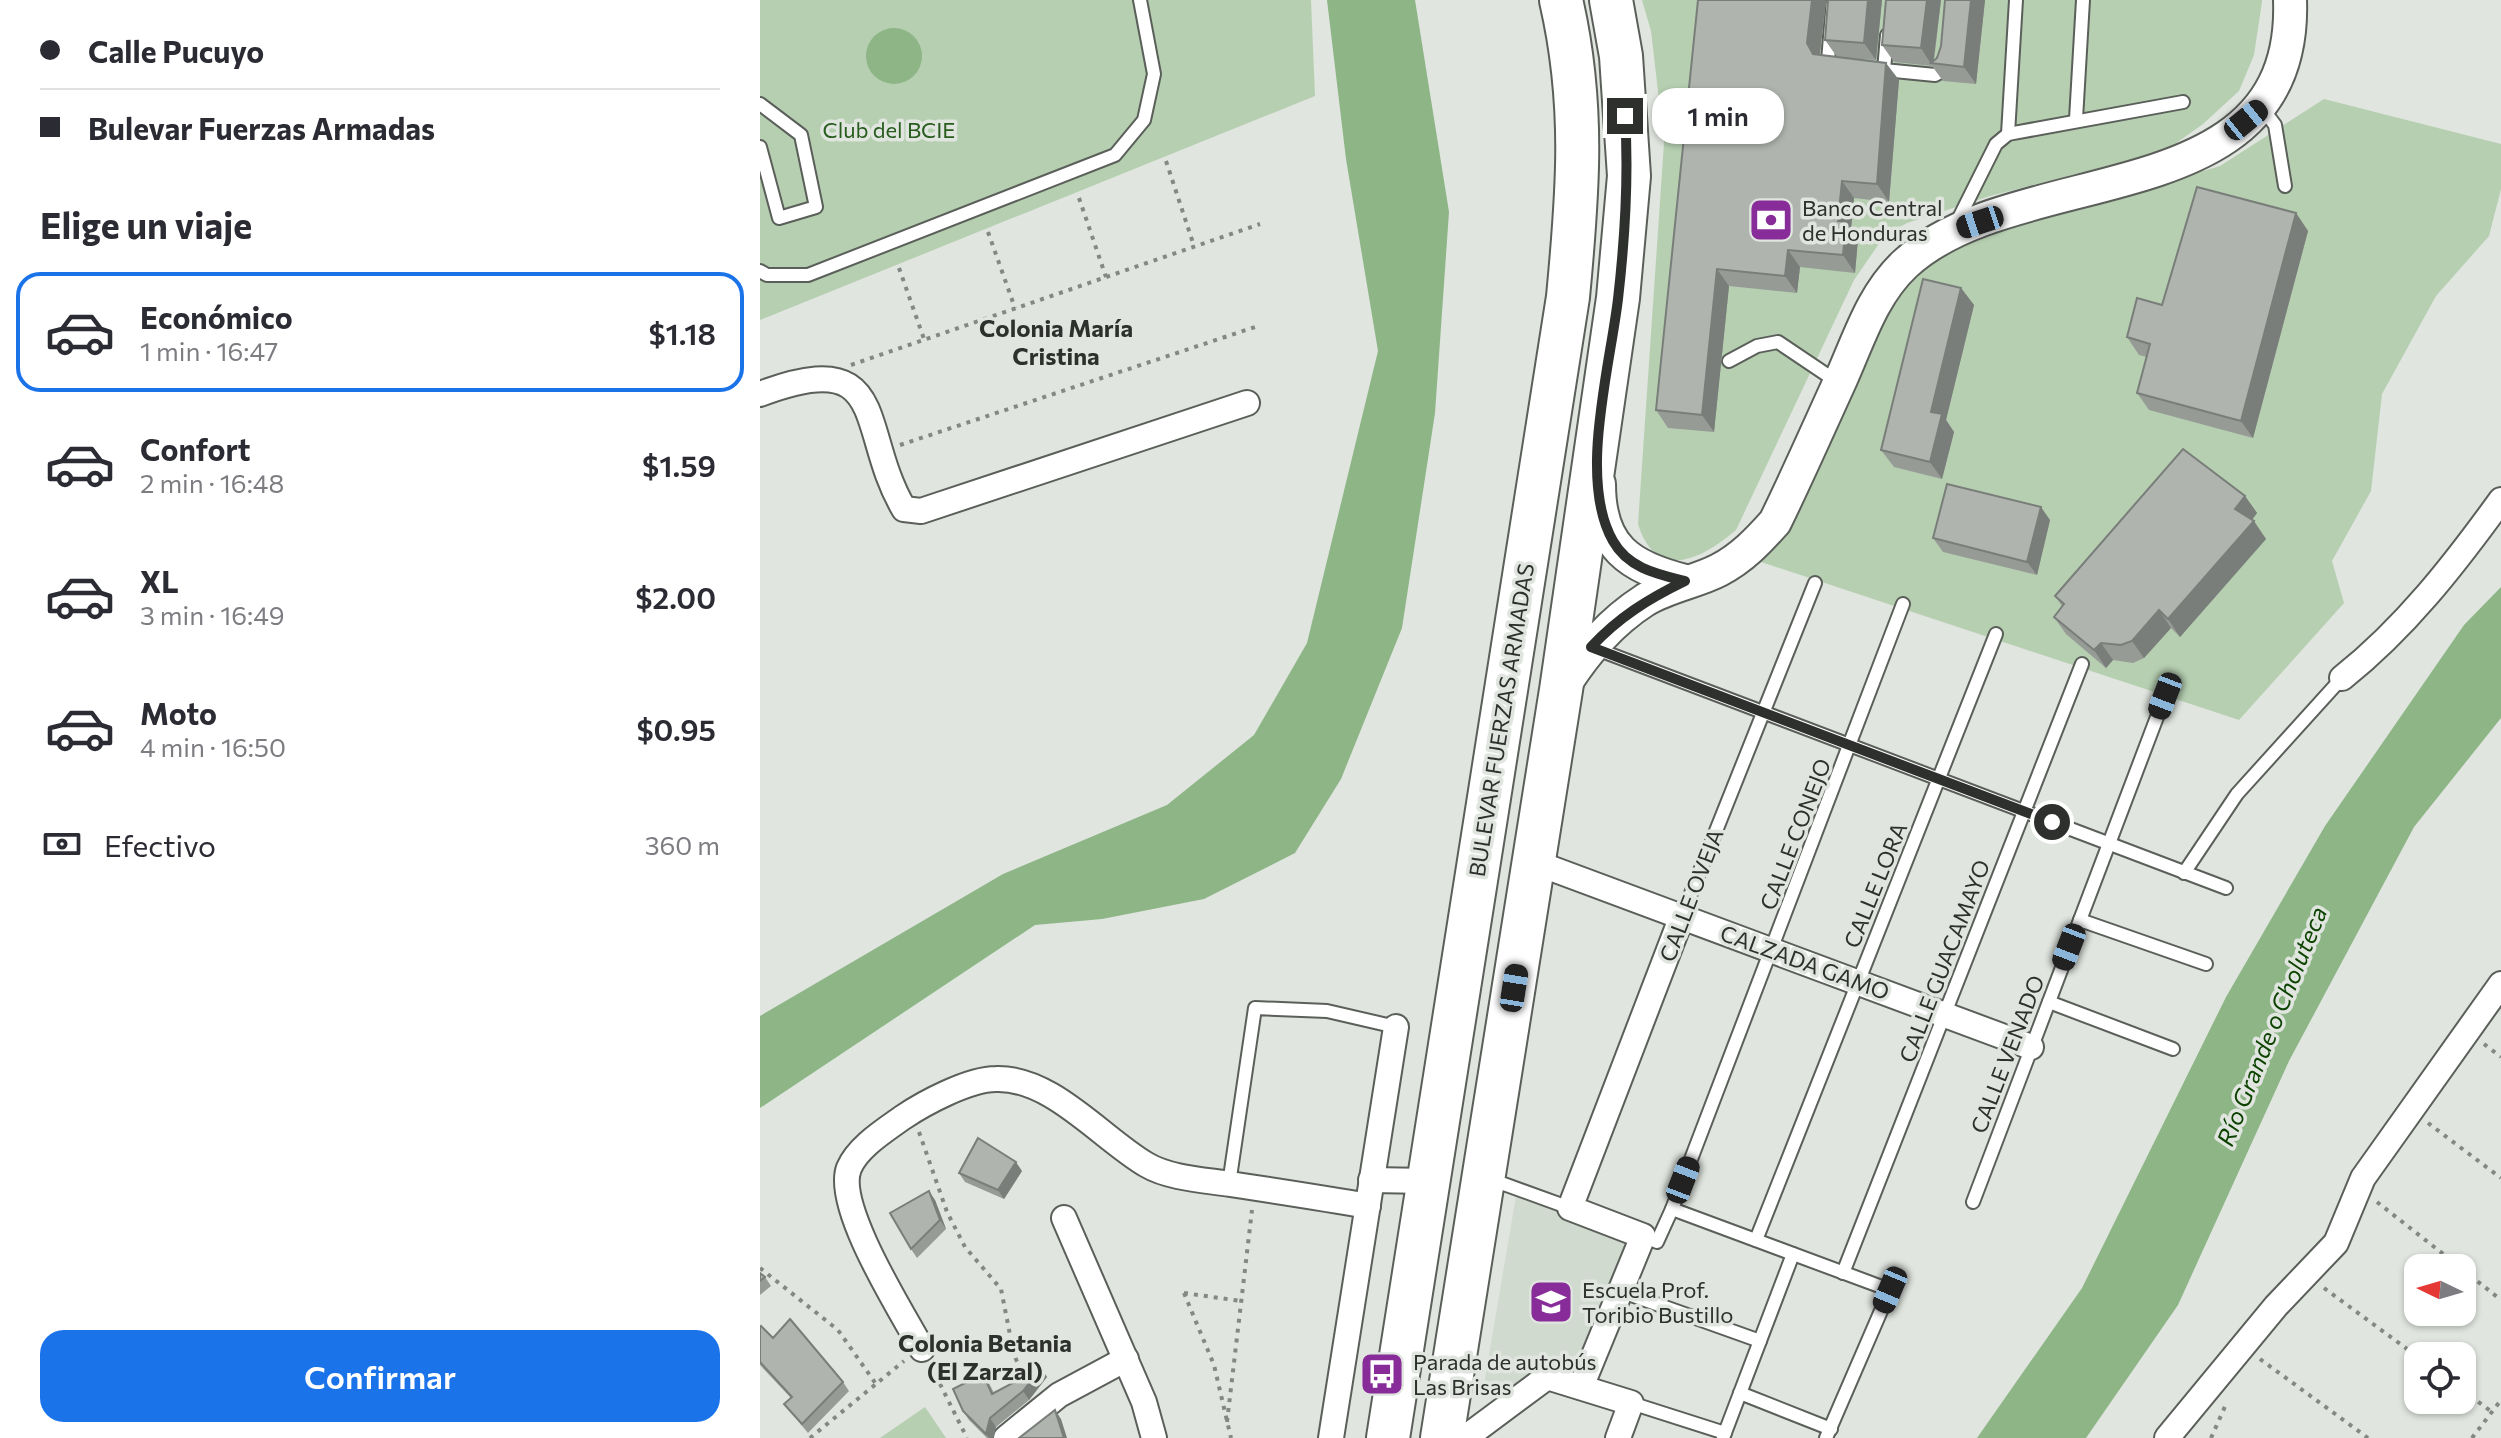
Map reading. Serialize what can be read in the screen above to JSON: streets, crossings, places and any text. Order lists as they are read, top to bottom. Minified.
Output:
{"streets":{"highway":["BULEVAR FUERZAS ARMADAS"],"street":["CALLE OVEJA","CALZADA GAMO"],"lane":["CALLE CONEJO","CALLE LORA","CALLE GUACAMAYO","CALLE VENADO"]},"crossings":[["CALLE CONEJO","CALZADA GAMO"],["CALLE LORA","CALZADA GAMO"],["CALLE OVEJA","CALZADA GAMO"],["CALLE GUACAMAYO","CALZADA GAMO"],["CALZADA GAMO","CALLE VENADO"]],"districts":["Colonia María Cristina","Colonia Betania (El Zarzal)"],"water":["Río Grande o Choluteca"],"parks":["Club del BCIE"],"places":{"bank":["Banco Central de Honduras"],"school or university":["Escuela Prof. Toribio Bustillo"],"bus stop":["Parada de autobús Las Brisas"]},"north":"left","page":{"banner":["Calle Pucuyo","Bulevar Fuerzas Armadas"],"bubble":"1 min","heading":"Elige un viaje","list":[{"name":"Económico","note":"1 min · 16:47","value":"$1.18"},{"name":"Confort","note":"2 min · 16:48","value":"$1.59"},{"name":"XL","note":"3 min · 16:49","value":"$2.00"},{"name":"Moto","note":"4 min · 16:50","value":"$0.95"}],"pay":["Efectivo","360 m"],"buttons":"Confirmar"}}
